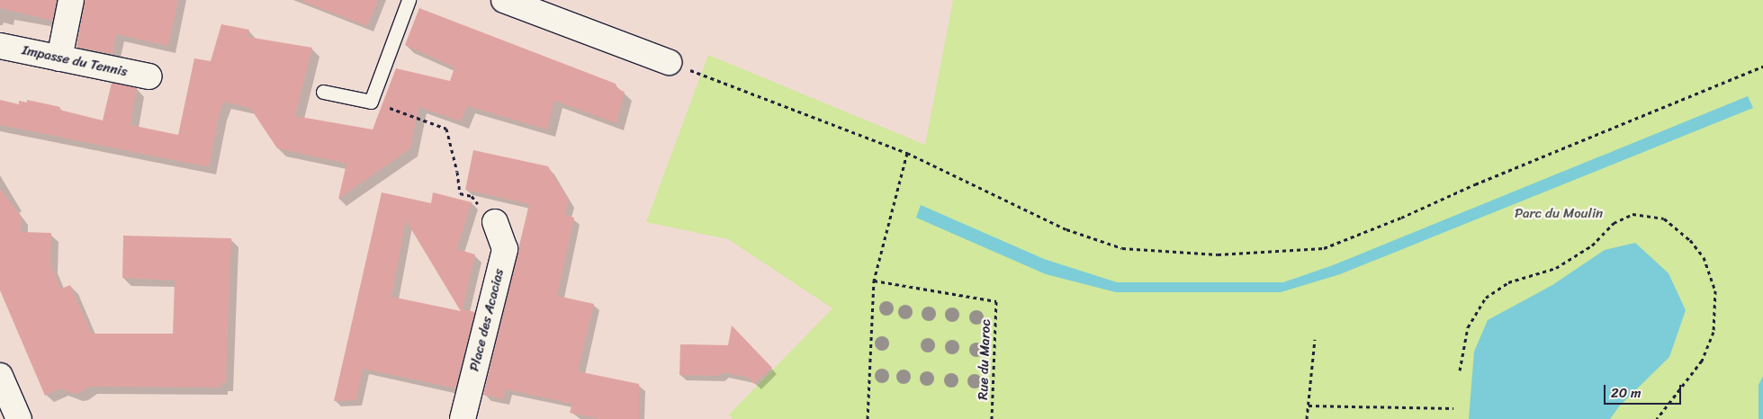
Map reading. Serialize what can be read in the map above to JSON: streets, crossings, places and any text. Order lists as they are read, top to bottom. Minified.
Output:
{"streets":{"street":["Impasse du Tennis","Place des Acacias"],"path":["Rue du Maroc"]},"parks":["Parc du Moulin"],"scale_bar":"20 m"}
